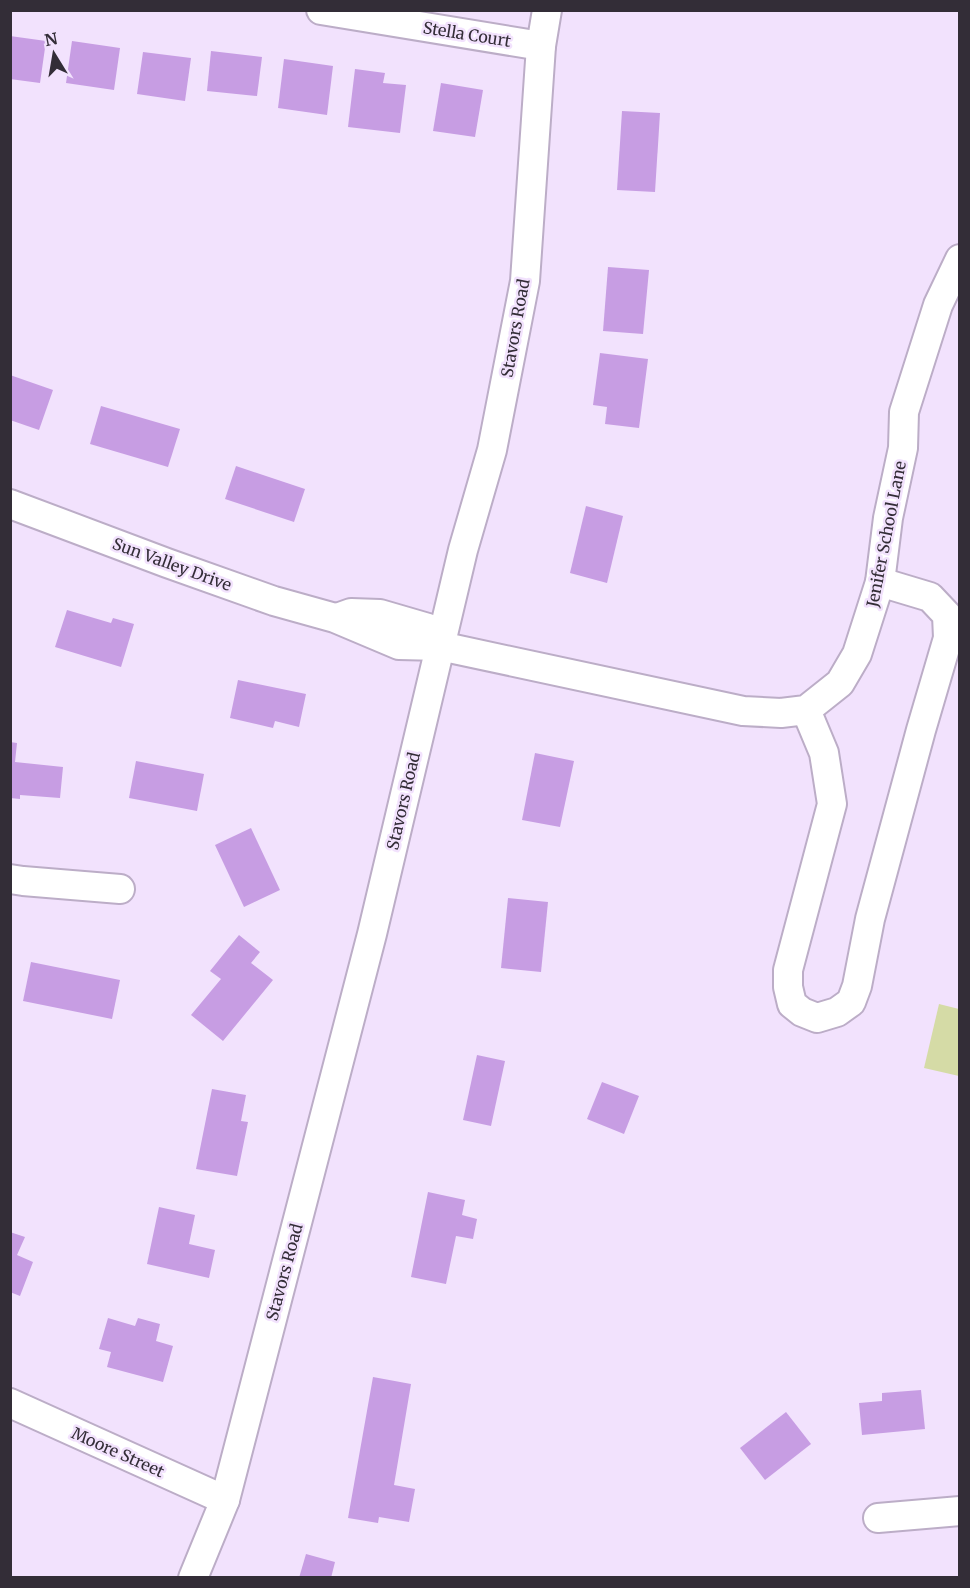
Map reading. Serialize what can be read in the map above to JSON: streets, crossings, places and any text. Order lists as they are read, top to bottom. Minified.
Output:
{"streets":{"street":["Stella Court","Stavors Road","Jenifer School Lane","Sun Valley Drive","Moore Street"]},"crossings":[["Stella Court","Stavors Road"],["Stavors Road","Sun Valley Drive"],["Stavors Road","Moore Street"]],"north":"top"}
